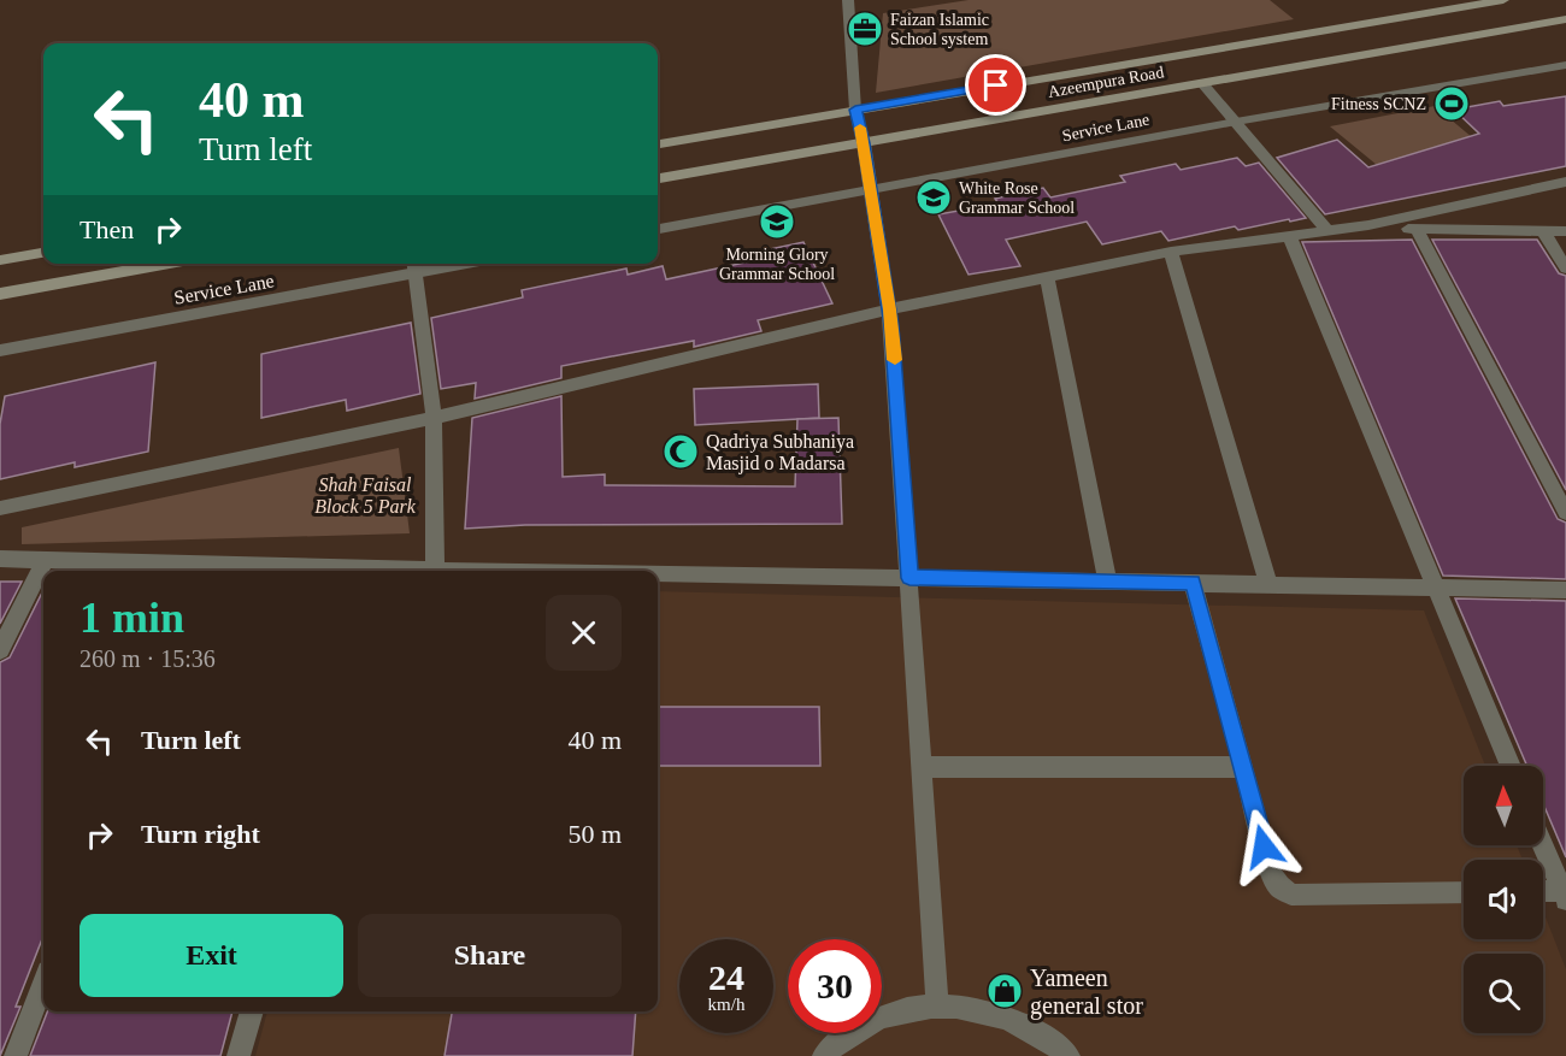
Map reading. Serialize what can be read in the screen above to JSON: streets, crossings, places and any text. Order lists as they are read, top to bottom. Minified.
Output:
{"streets":{"main road":["Azeempura Road"],"street":["Service Lane"]},"parks":["Shah Faisal Block 5 Park"],"places":{"office":["Faizan Islamic School system"],"sports":["Fitness SCNZ"],"school or university":["White Rose Grammar School","Morning Glory Grammar School"],"mosque":["Qadriya Subhaniya Masjid o Madarsa"],"shop":["Yameen general stor"]},"north":"top","page":{"turn":["40 m","Turn left"],"then":"Then","heading":["1 min","260 m · 15:36"],"list":[{"name":"Turn left","value":"40 m"},{"name":"Turn right","value":"50 m"}],"buttons":["Exit","Share"],"speed":"24 km/h","limit":"30"}}
